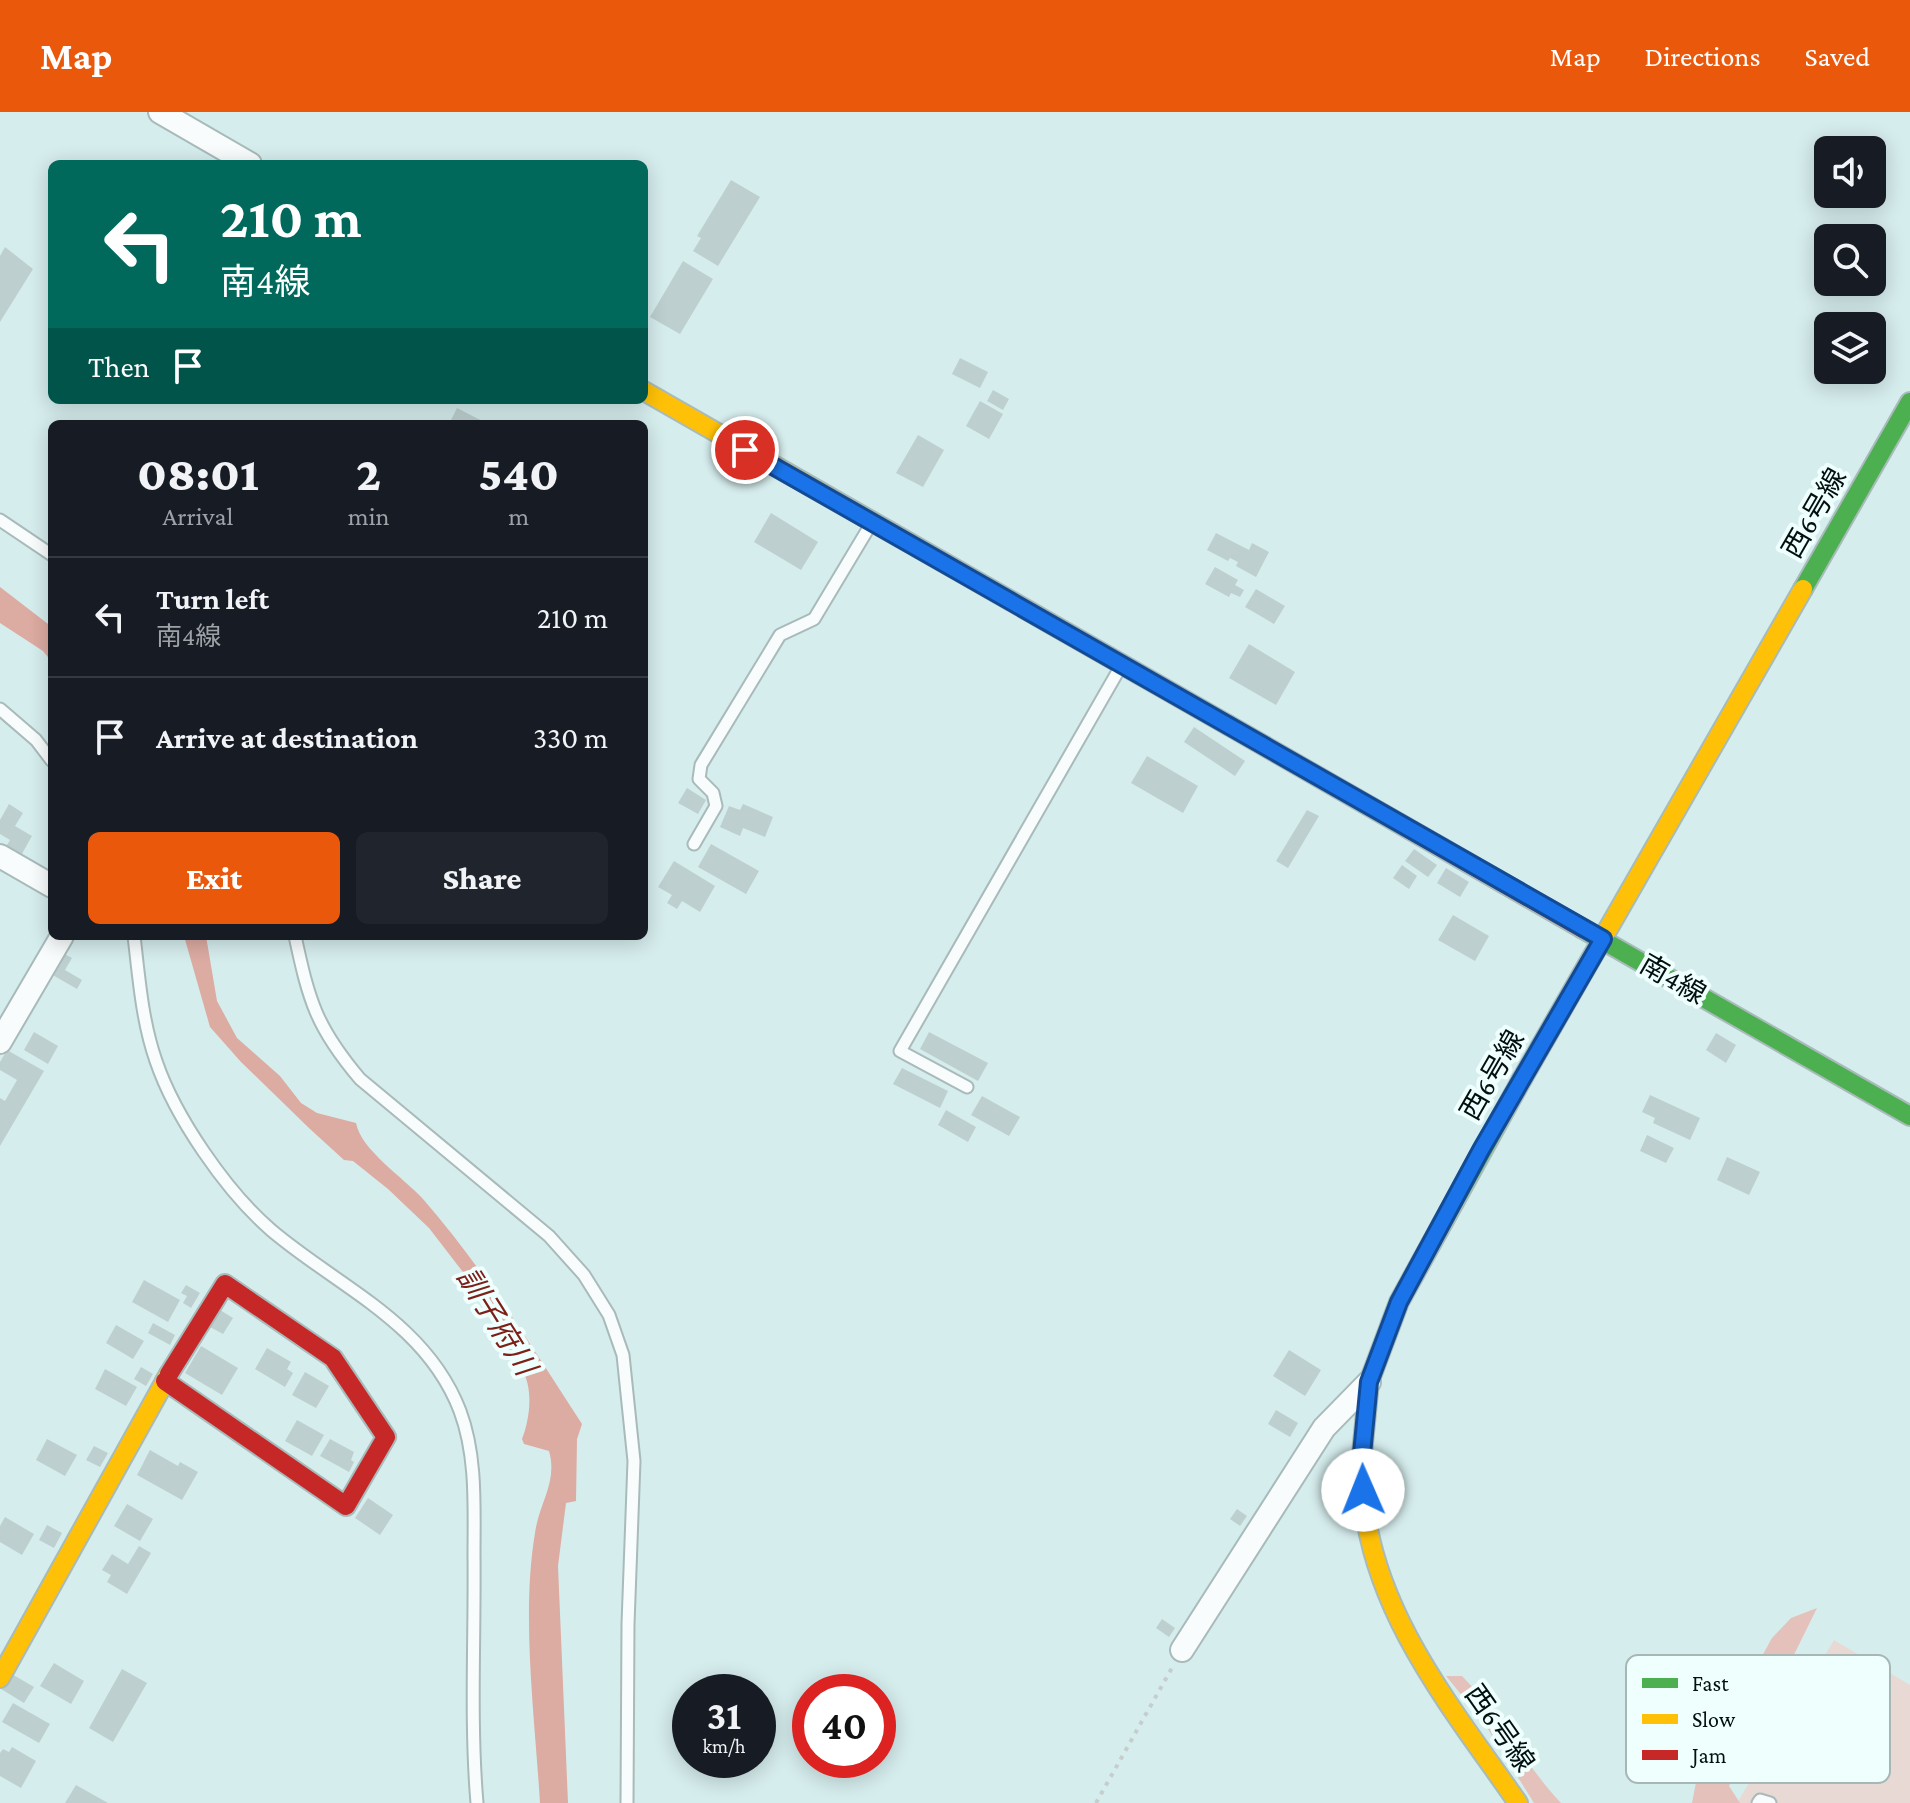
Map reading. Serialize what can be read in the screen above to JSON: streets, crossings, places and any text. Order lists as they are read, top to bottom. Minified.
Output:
{"streets":{"street":["西6号線","南4線"]},"crossings":[["西6号線","南4線"]],"water":["訓子府川"],"legend":["Fast","Slow","Jam"],"page":{"header":"Map","nav":["Map","Directions","Saved"],"turn":["210 m","南4線"],"then":"Then","eta":["08:01","Arrival","2","min","540","m"],"list":[{"name":"Turn left","note":"南4線","value":"210 m"},{"name":"Arrive at destination","value":"330 m"}],"buttons":["Exit","Share"],"speed":"31 km/h","limit":"40"}}
